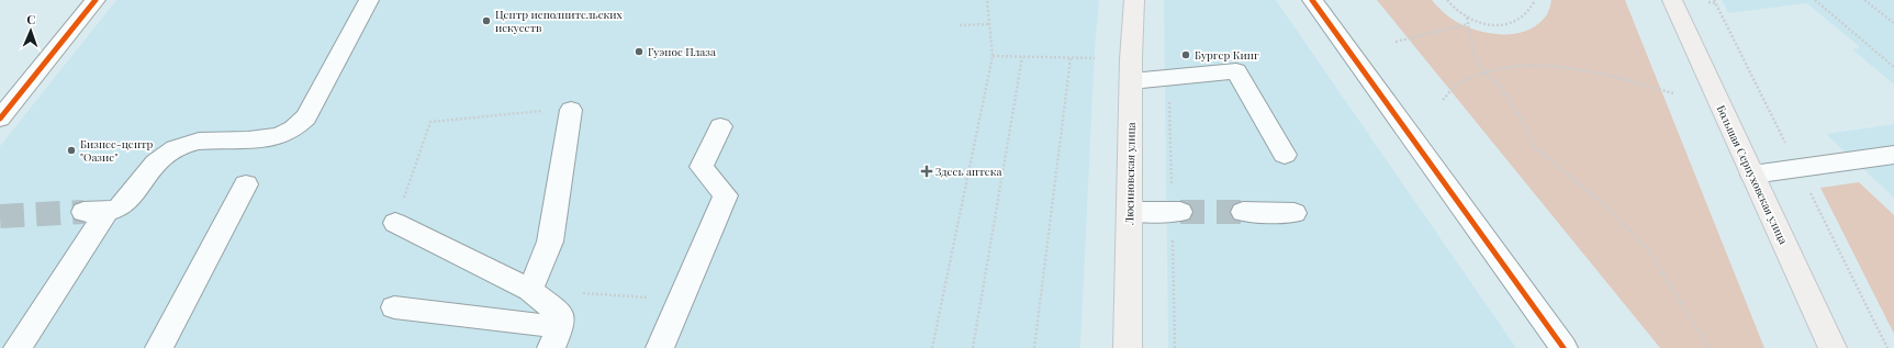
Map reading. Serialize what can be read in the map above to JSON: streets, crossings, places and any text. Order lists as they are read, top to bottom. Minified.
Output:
{"streets":{"main road":["Люсиновская улица","Большая Серпуховская улица"]},"places":{"other":["Центр исполнительских искусств","Гуэнос Плаза","Бургер Кинг","Бизнес-центр \"Оазис\""],"health":["Здесь аптека"]},"north":"top"}
